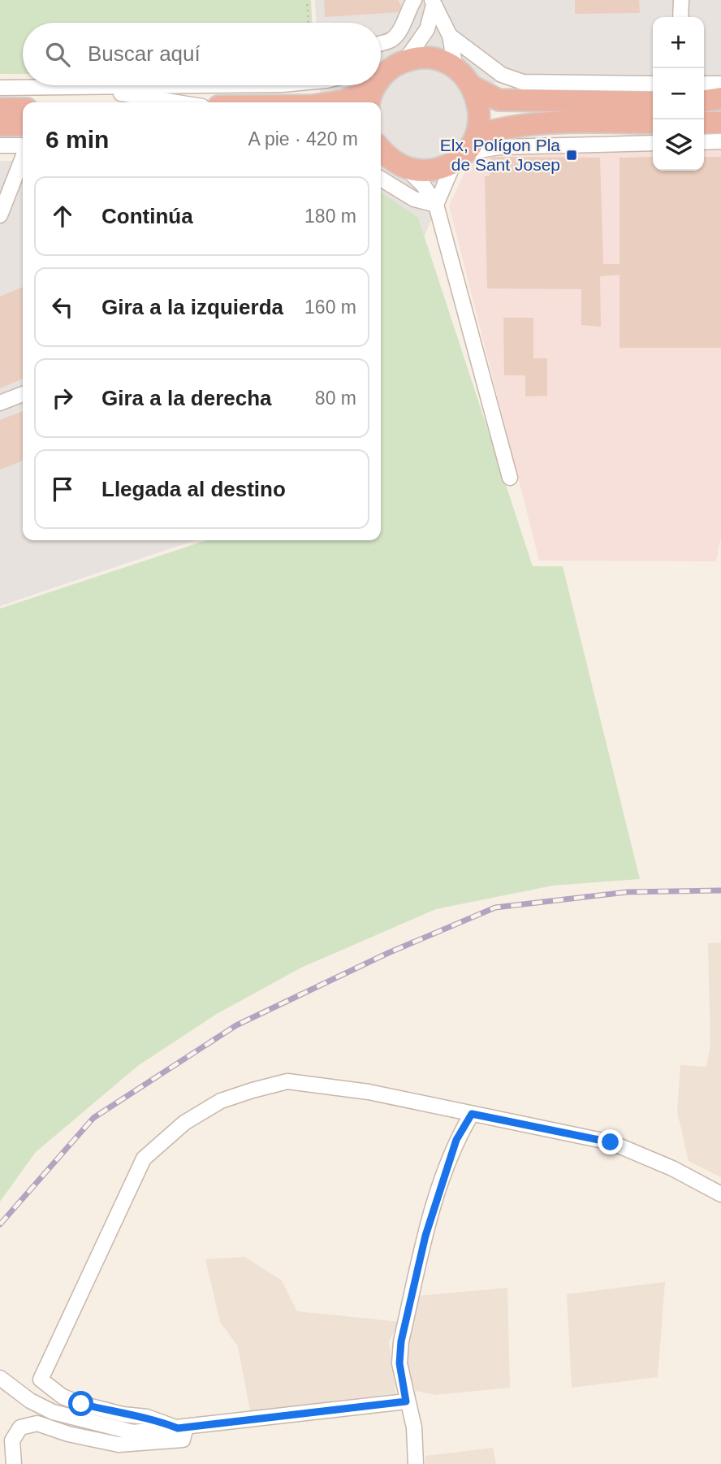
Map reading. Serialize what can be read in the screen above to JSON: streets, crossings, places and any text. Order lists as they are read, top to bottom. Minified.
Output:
{"places":{"transit":["Elx, Polígon Pla de Sant Josep"]},"page":{"map_buttons":["+","−"],"search":"Buscar aquí","heading":["6 min","A pie · 420 m"],"list":[["Continúa","180 m"],["Gira a la izquierda","160 m"],["Gira a la derecha","80 m"],"Llegada al destino"]}}
